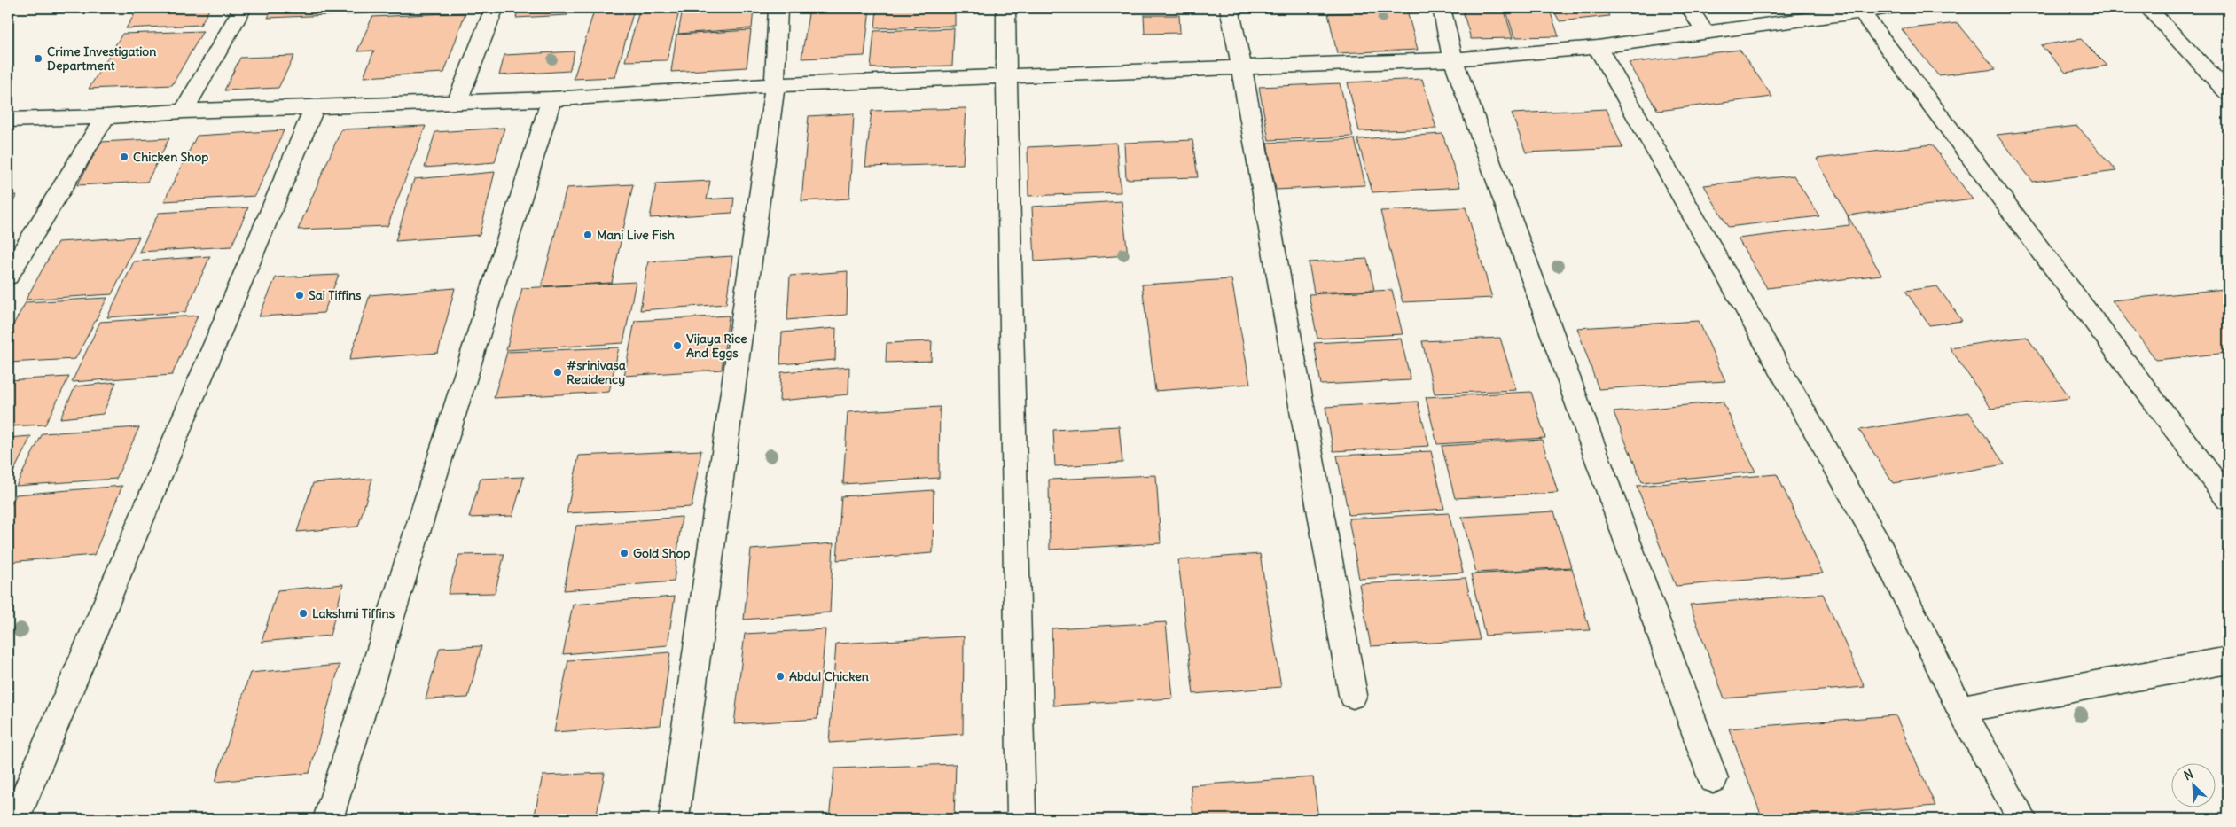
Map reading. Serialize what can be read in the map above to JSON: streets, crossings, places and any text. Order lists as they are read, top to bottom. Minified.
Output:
{"places":["Crime Investigation Department","Chicken Shop","Mani Live Fish","Sai Tiffins","Vijaya Rice And Eggs","#srinivasa Reaidency","Gold Shop","Lakshmi Tiffins","Abdul Chicken"],"north":"top left"}
